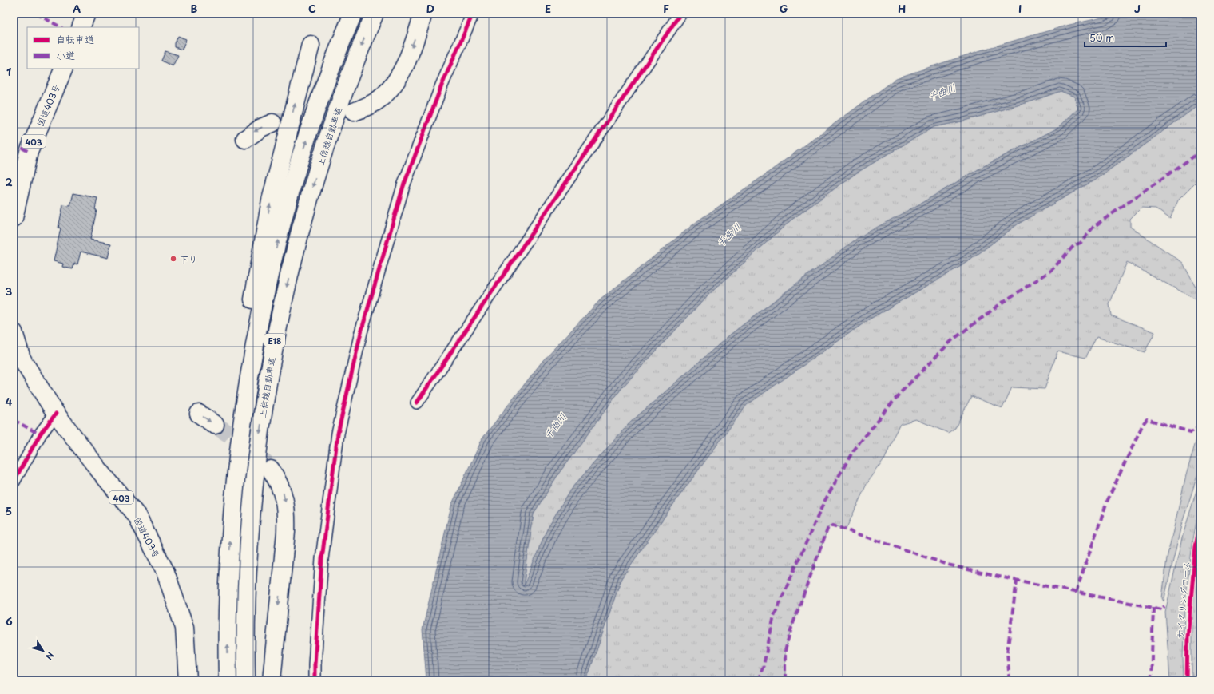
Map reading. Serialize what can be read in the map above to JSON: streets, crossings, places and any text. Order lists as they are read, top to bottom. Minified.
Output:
{"streets":{"highway":["国道403号","上信越自動車道","403","E18"],"cycle path":["サイクリングコース"]},"water":["千曲川"],"places":["下り"],"legend":["自転車道","小道"],"scale_bar":"50 m","north":"bottom right","grid":{"columns":["A","B","C","D","E","F","G","H","I","J"],"rows":["1","2","3","4","5","6"]}}
